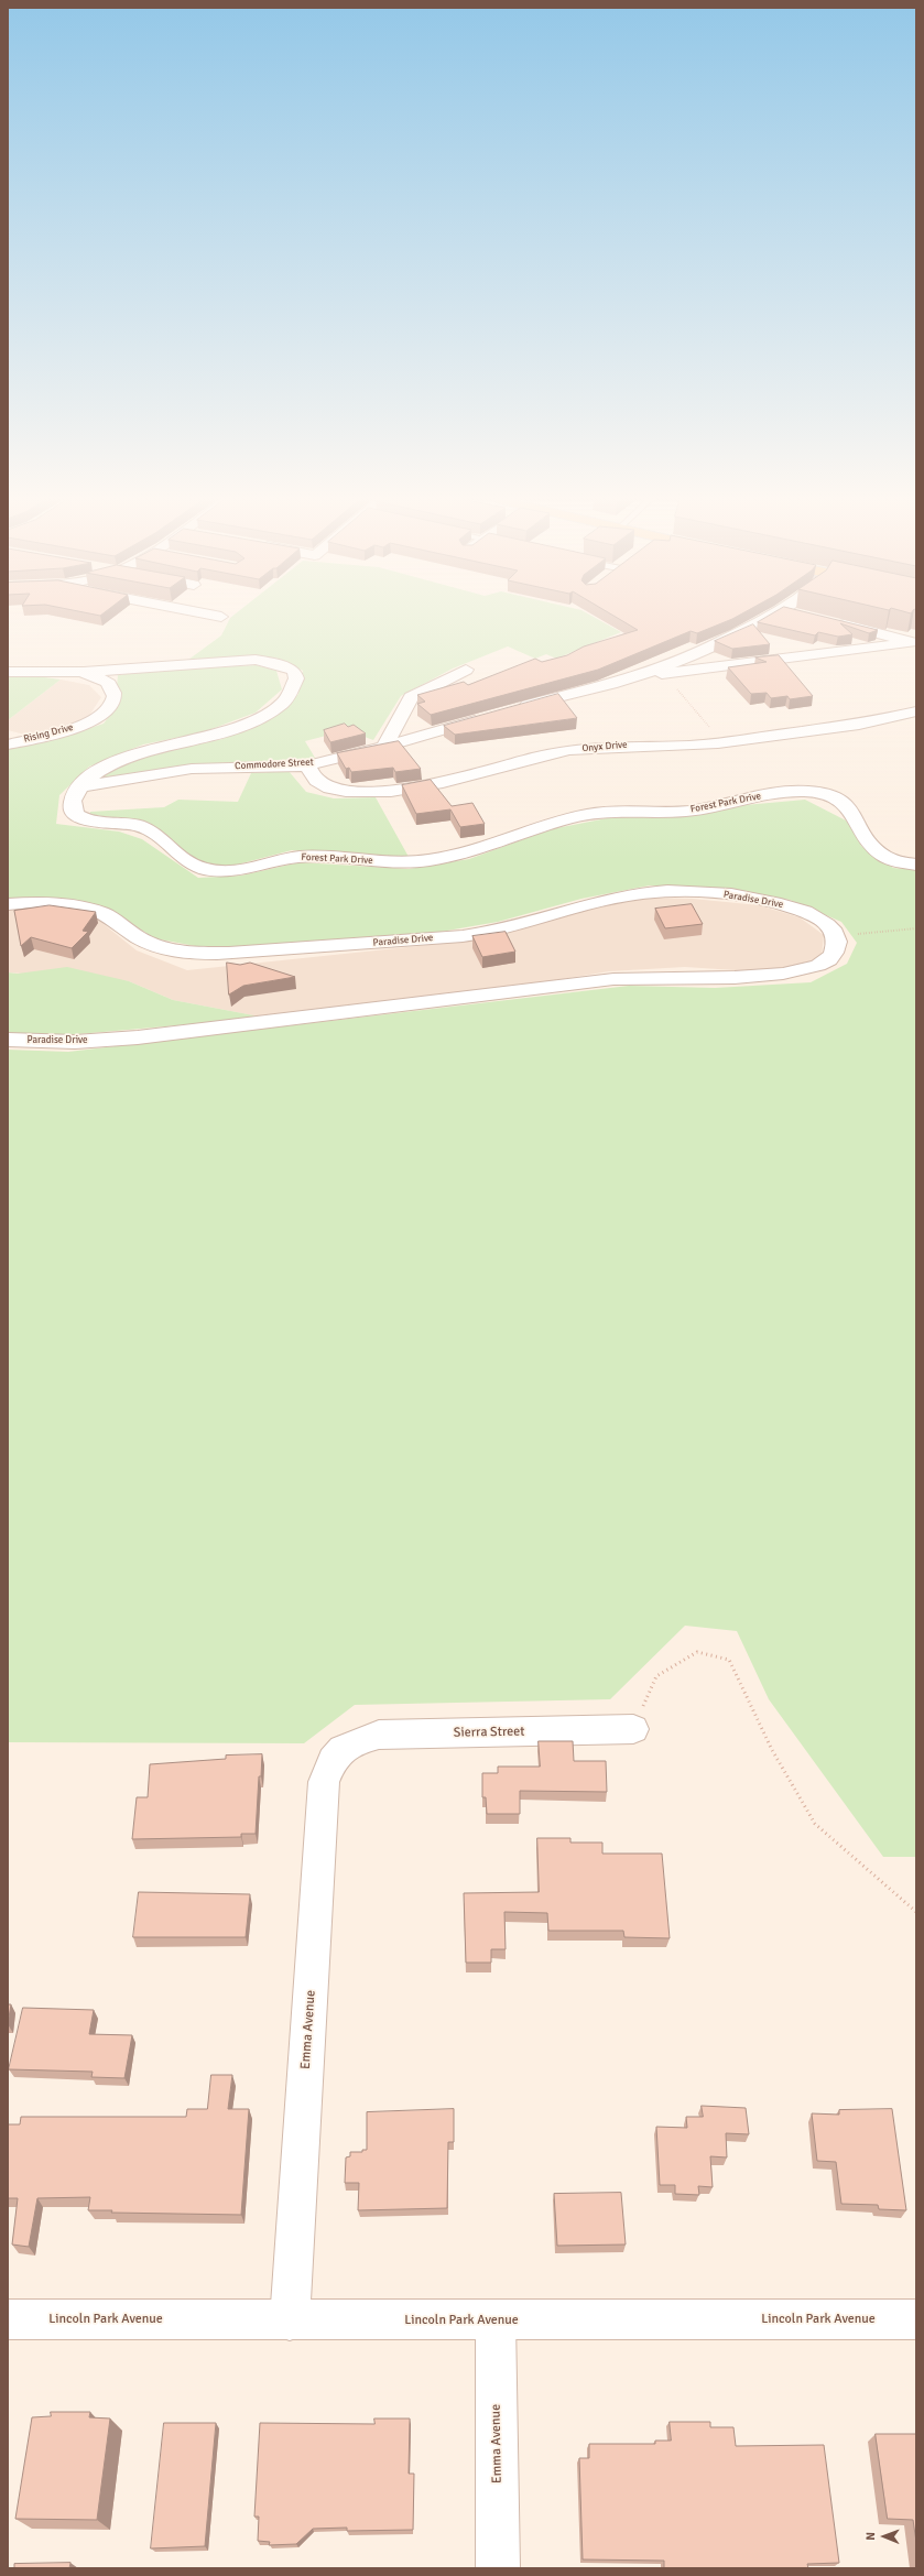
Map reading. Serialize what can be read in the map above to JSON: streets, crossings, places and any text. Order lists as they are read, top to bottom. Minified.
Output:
{"streets":{"street":["Rising Drive","Onyx Drive","Commodore Street","Forest Park Drive","Paradise Drive","Sierra Street","Emma Avenue","Lincoln Park Avenue"]},"crossings":[["Rising Drive","Forest Park Drive"],["Onyx Drive","Commodore Street"],["Commodore Street","Forest Park Drive"],["Sierra Street","Emma Avenue"],["Emma Avenue","Lincoln Park Avenue"]],"north":"left"}
